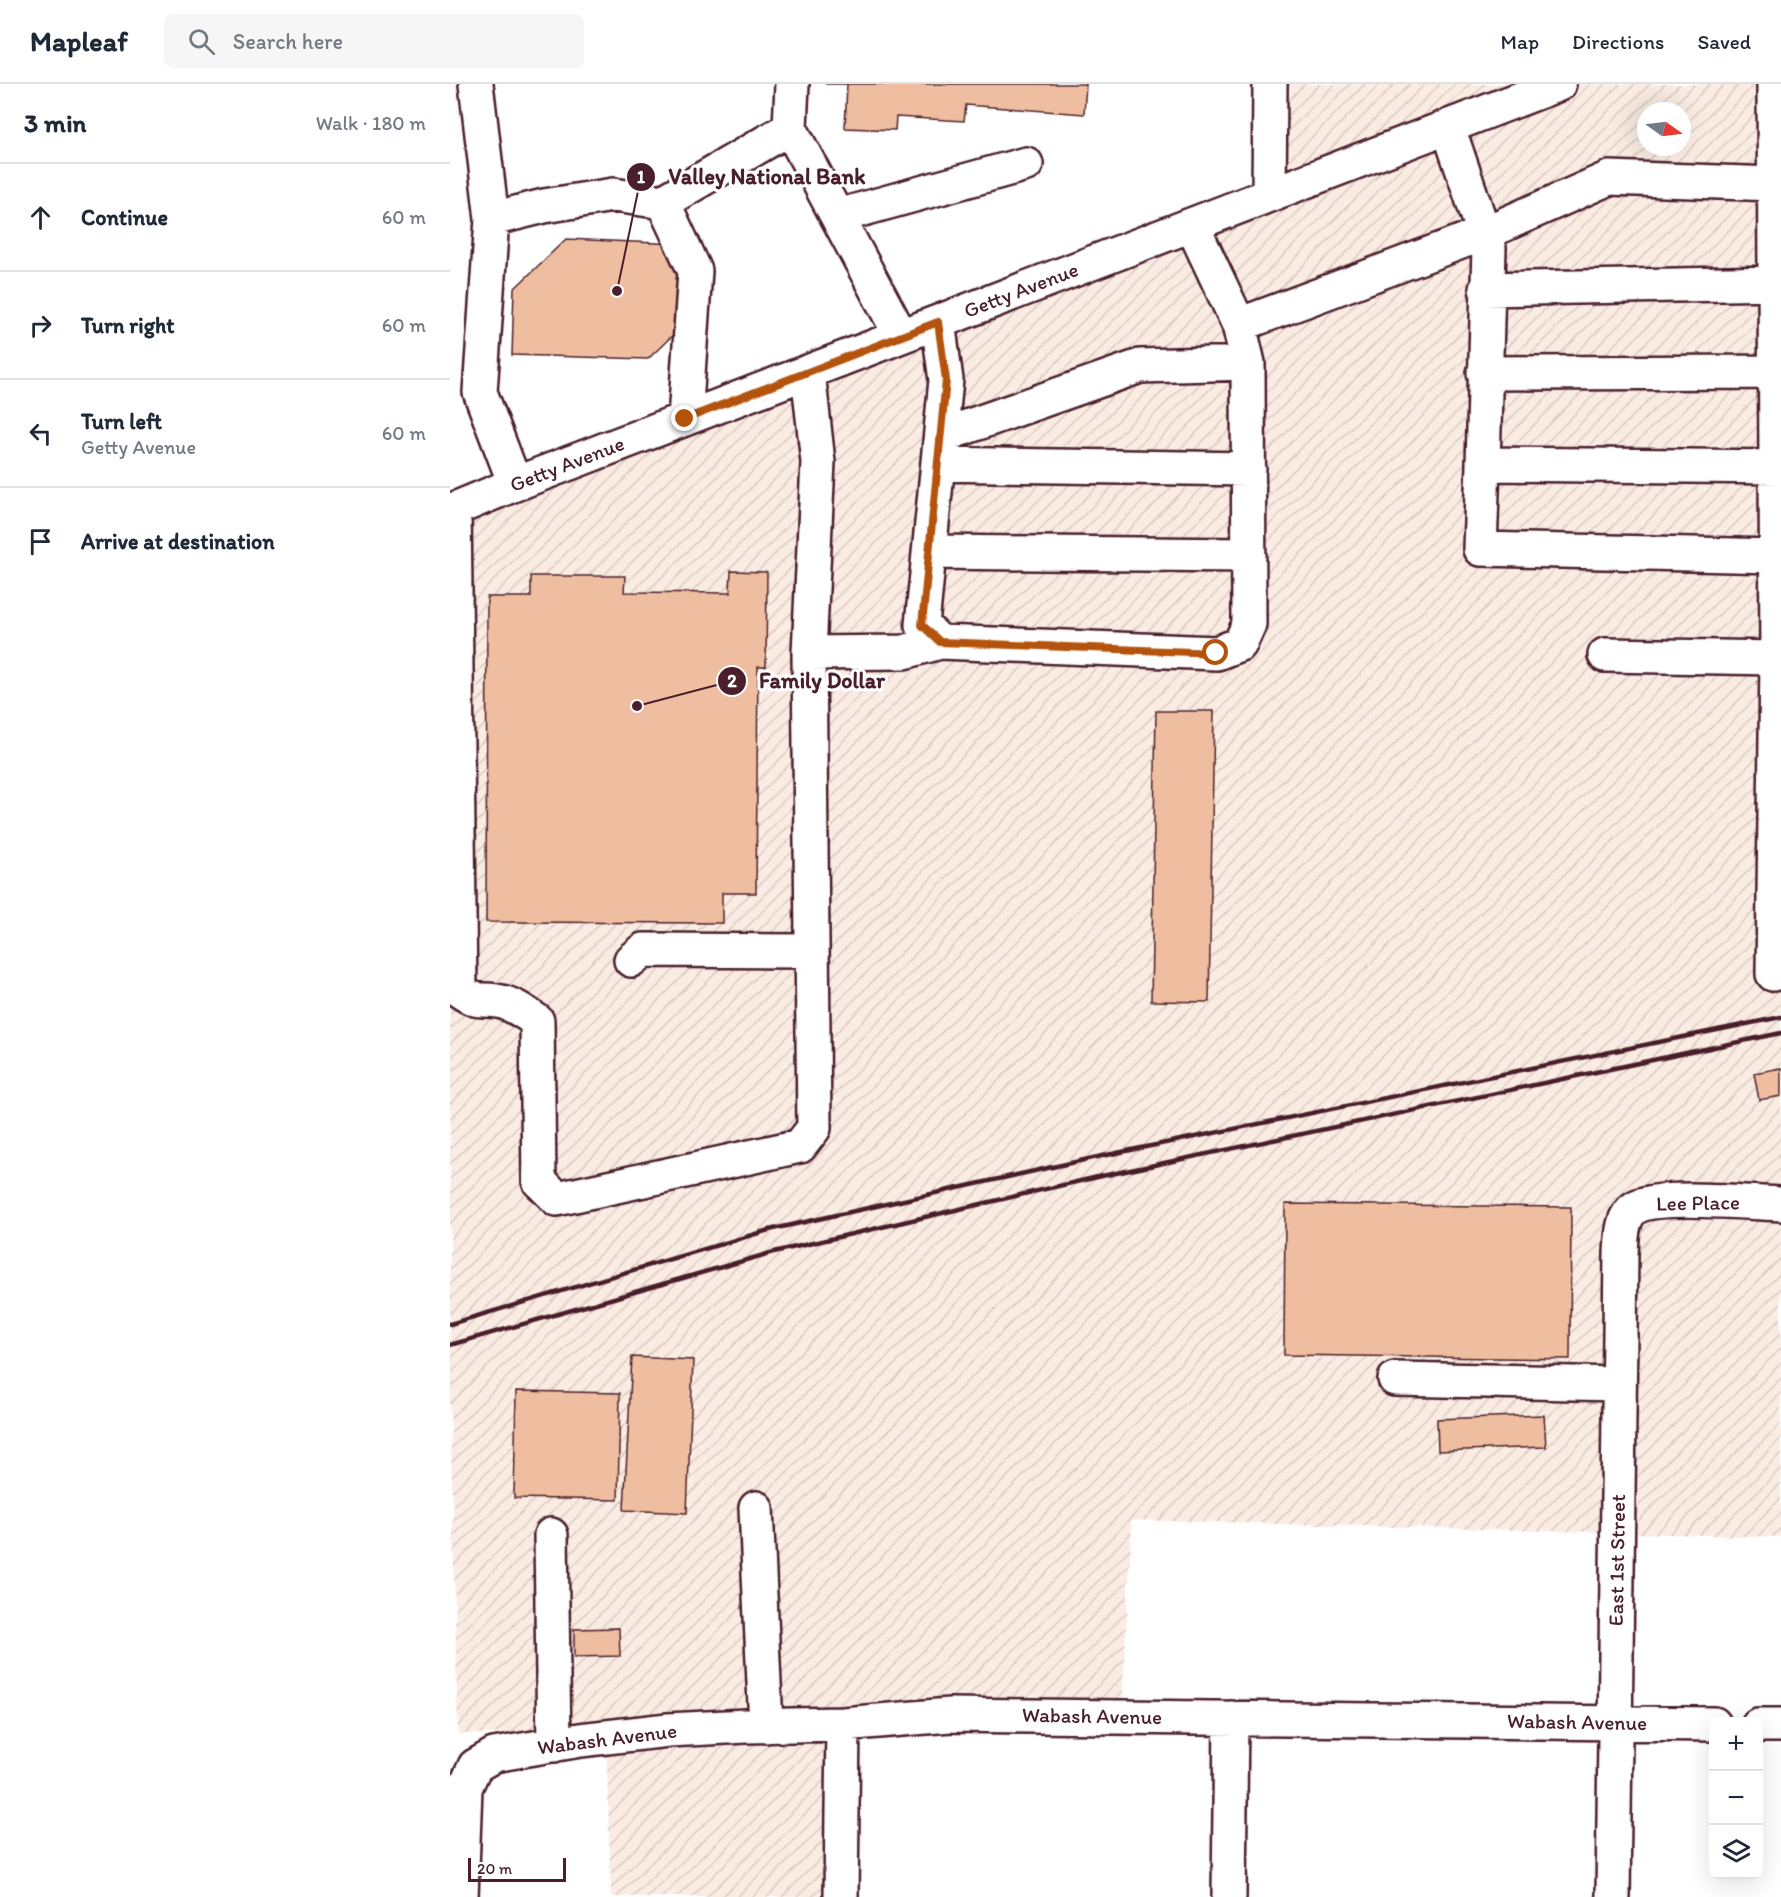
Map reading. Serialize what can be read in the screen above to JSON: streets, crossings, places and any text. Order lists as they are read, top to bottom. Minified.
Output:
{"streets":{"street":["Getty Avenue","Lee Place","East 1st Street","Wabash Avenue"]},"crossings":[["Lee Place","East 1st Street"],["East 1st Street","Wabash Avenue"]],"places":["Valley National Bank","Family Dollar"],"scale_bar":"20 m","north":"right","page":{"header":"Mapleaf","search":"Search here","nav":["Map","Directions","Saved"],"heading":["3 min","Walk · 180 m"],"list":[["Continue","60 m"],["Turn right","60 m"],["Turn left","Getty Avenue","60 m"],"Arrive at destination"],"map_buttons":["+","−"],"scale":"20 m"}}
